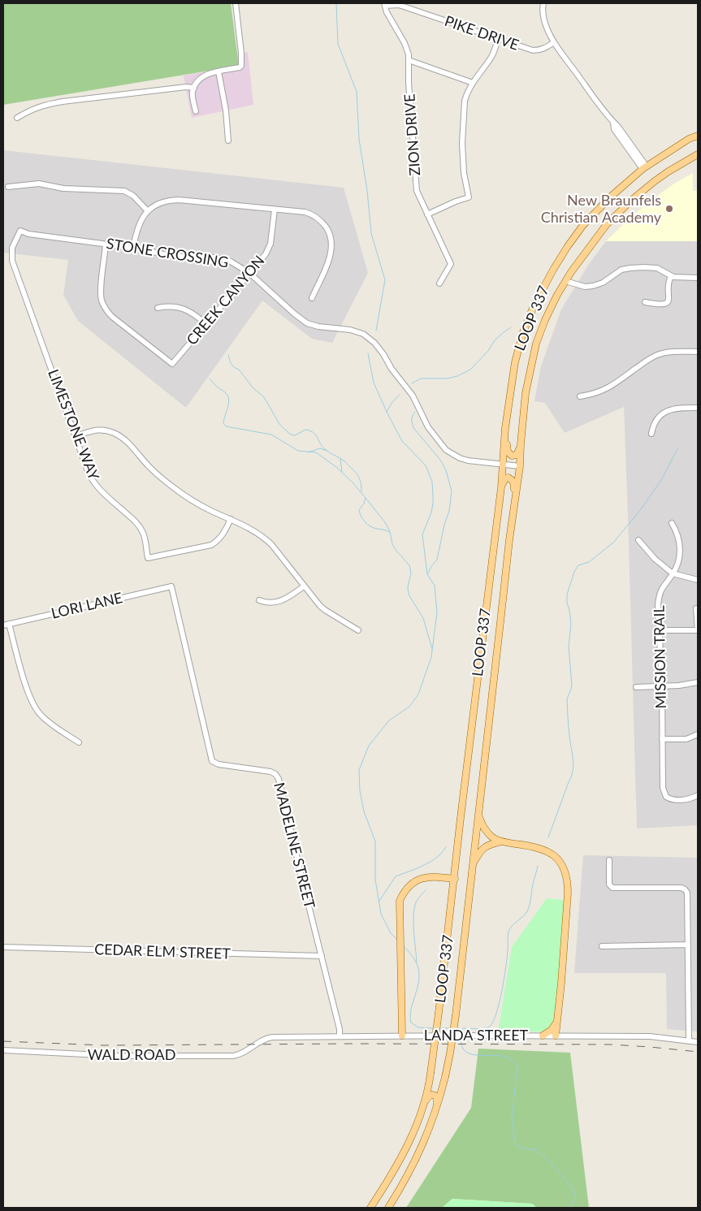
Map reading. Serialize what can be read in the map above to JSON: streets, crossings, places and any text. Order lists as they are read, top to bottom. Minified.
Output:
{"streets":{"main road":["LOOP 337"],"street":["PIKE DRIVE","ZION DRIVE","STONE CROSSING","CREEK CANYON","LIMESTONE WAY","LORI LANE","MISSION TRAIL","MADELINE STREET","CEDAR ELM STREET","LANDA STREET","WALD ROAD"]},"crossings":[["PIKE DRIVE","ZION DRIVE"],["STONE CROSSING","CREEK CANYON"],["STONE CROSSING","LOOP 337"],["STONE CROSSING","LIMESTONE WAY"],["LORI LANE","MADELINE STREET"],["MADELINE STREET","CEDAR ELM STREET"],["MADELINE STREET","LANDA STREET"],["LANDA STREET","WALD ROAD"]],"places":["New Braunfels Christian Academy"]}
